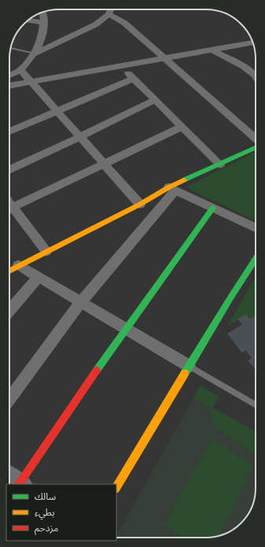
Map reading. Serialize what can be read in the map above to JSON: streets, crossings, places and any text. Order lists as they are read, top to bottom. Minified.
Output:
{"legend":["سالك","بطيء","مزدحم"]}
